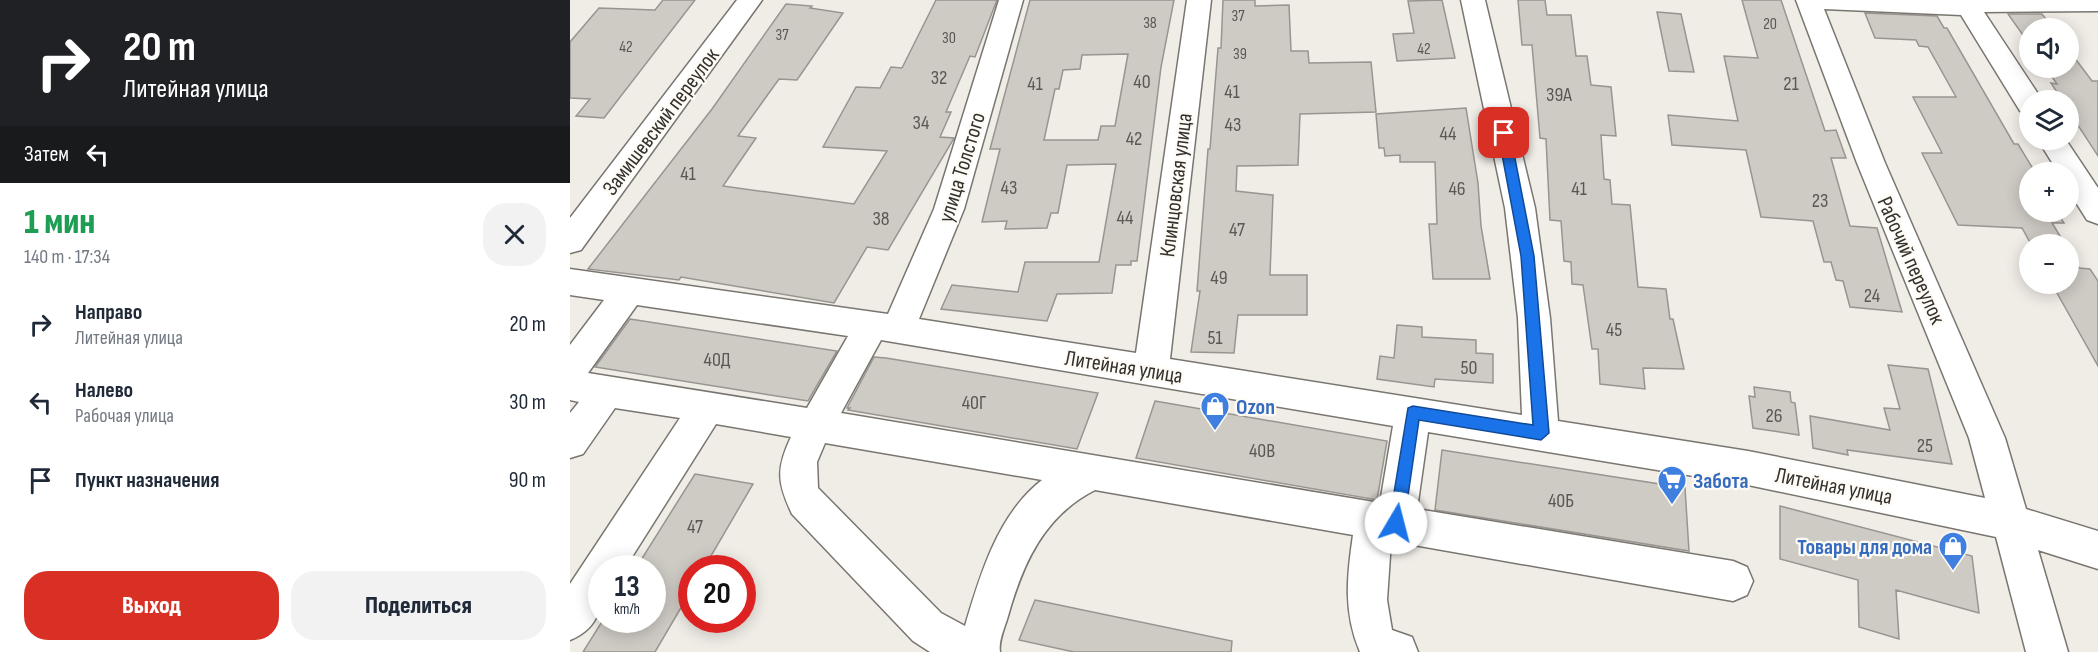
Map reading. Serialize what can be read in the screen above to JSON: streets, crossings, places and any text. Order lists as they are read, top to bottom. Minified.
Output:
{"streets":{"street":["Замишевский переулок","улица Толстого","Клинцовская улица","Рабочий переулок","Литейная улица"]},"crossings":[["улица Толстого","Литейная улица"],["Клинцовская улица","Литейная улица"],["Рабочий переулок","Литейная улица"]],"places":{"shop":["Ozon","Товары для дома"],"supermarket":["Забота"]},"house_numbers":["37","38","20","37","30","42","42","39","32","40","41","21","41","39А","34","43","44","42","41","43","46","41","23","44","38","47","49","24","45","51","40Д","50","40Г","26","25","40В","40Б","47"],"page":{"turn":["20 m","Литейная улица"],"map_buttons":["+","−"],"then":"Затем","heading":["1 мин","140 m · 17:34"],"list":[{"name":"Направо","note":"Литейная улица","value":"20 m"},{"name":"Налево","note":"Рабочая улица","value":"30 m"},{"name":"Пункт назначения","value":"90 m"}],"speed":"13 km/h","limit":"20","buttons":["Выход","Поделиться"]}}
